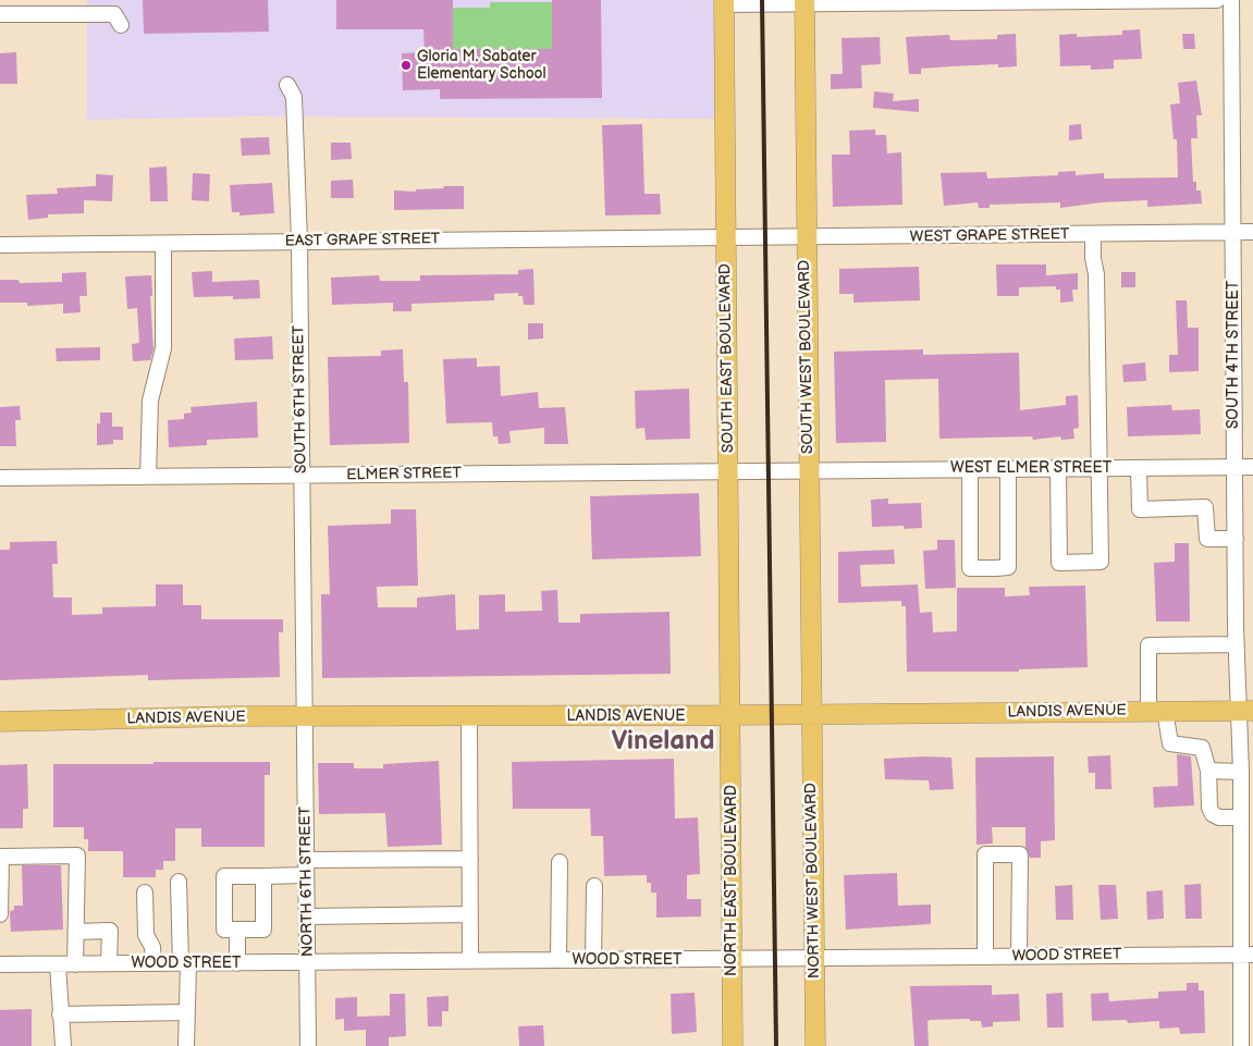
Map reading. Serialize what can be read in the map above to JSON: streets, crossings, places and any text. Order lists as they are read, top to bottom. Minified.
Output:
{"streets":{"main road":["SOUTH WEST BOULEVARD","SOUTH EAST BOULEVARD","LANDIS AVENUE","NORTH EAST BOULEVARD","NORTH WEST BOULEVARD"],"street":["WEST GRAPE STREET","EAST GRAPE STREET","SOUTH 4TH STREET","SOUTH 6TH STREET","WEST ELMER STREET","ELMER STREET","NORTH 6TH STREET","WOOD STREET"]},"crossings":[["WEST GRAPE STREET","EAST GRAPE STREET"],["WEST GRAPE STREET","SOUTH 4TH STREET"],["WEST GRAPE STREET","SOUTH WEST BOULEVARD"],["WEST GRAPE STREET","SOUTH EAST BOULEVARD"],["EAST GRAPE STREET","SOUTH EAST BOULEVARD"],["EAST GRAPE STREET","SOUTH 6TH STREET"],["SOUTH 4TH STREET","WEST ELMER STREET"],["SOUTH 4TH STREET","LANDIS AVENUE"],["SOUTH 4TH STREET","WOOD STREET"],["SOUTH WEST BOULEVARD","WEST ELMER STREET"],["SOUTH WEST BOULEVARD","ELMER STREET"],["SOUTH WEST BOULEVARD","LANDIS AVENUE"],["SOUTH WEST BOULEVARD","NORTH WEST BOULEVARD"],["SOUTH EAST BOULEVARD","ELMER STREET"],["SOUTH EAST BOULEVARD","LANDIS AVENUE"],["SOUTH EAST BOULEVARD","NORTH EAST BOULEVARD"],["SOUTH 6TH STREET","ELMER STREET"],["SOUTH 6TH STREET","LANDIS AVENUE"],["SOUTH 6TH STREET","NORTH 6TH STREET"],["WEST ELMER STREET","ELMER STREET"],["LANDIS AVENUE","NORTH EAST BOULEVARD"],["LANDIS AVENUE","NORTH WEST BOULEVARD"],["LANDIS AVENUE","NORTH 6TH STREET"],["NORTH EAST BOULEVARD","WOOD STREET"],["NORTH WEST BOULEVARD","WOOD STREET"],["NORTH 6TH STREET","WOOD STREET"]],"districts":["Vineland"],"places":["Gloria M. Sabater Elementary School"]}
